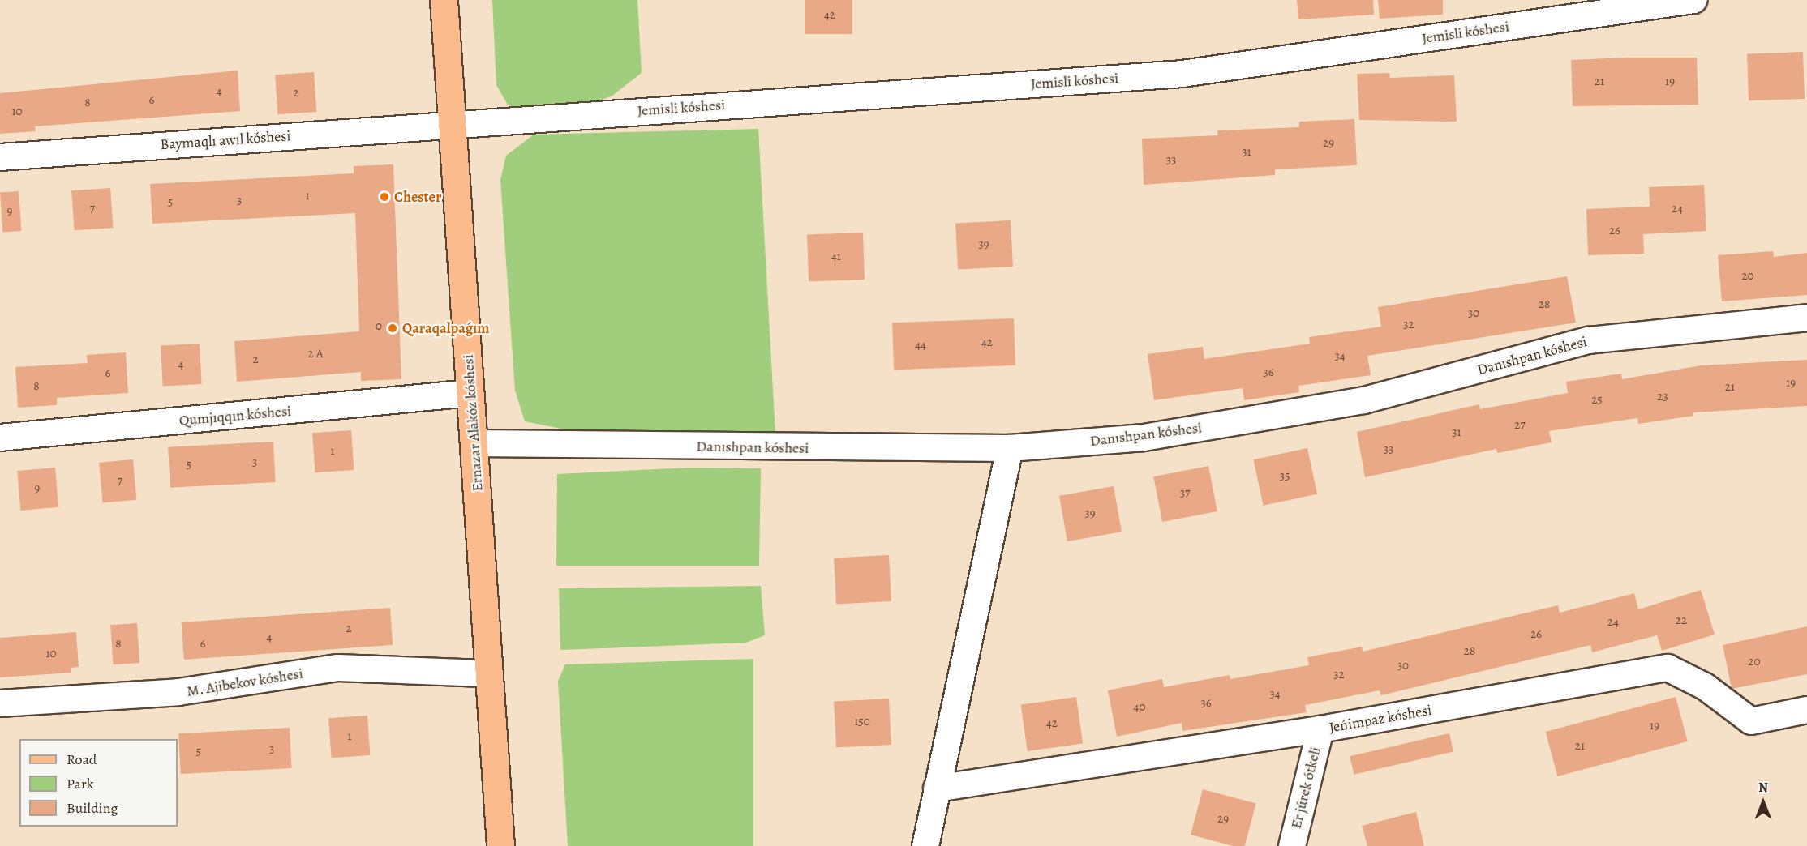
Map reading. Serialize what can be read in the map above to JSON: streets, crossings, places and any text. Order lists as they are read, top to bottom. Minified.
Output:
{"streets":{"main road":["Ernazar Alakóz kóshesi"],"street":["Jemisli kóshesi","Baymaqlı awıl kóshesi","Danıshpan kóshesi","Qumjıqqın kóshesi","M. Ajibekov kóshesi","Jeńimpaz kóshesi","Er júrek ótkeli"]},"crossings":[["Jemisli kóshesi","Baymaqlı awıl kóshesi"],["Jemisli kóshesi","Ernazar Alakóz kóshesi"],["Baymaqlı awıl kóshesi","Ernazar Alakóz kóshesi"],["Danıshpan kóshesi","Ernazar Alakóz kóshesi"],["Qumjıqqın kóshesi","Ernazar Alakóz kóshesi"],["Ernazar Alakóz kóshesi","M. Ajibekov kóshesi"],["Jeńimpaz kóshesi","Er júrek ótkeli"]],"places":["Chester","Qaraqalpaǵım"],"house_numbers":["42","21","19","4","2","6","8","10","29","31","33","1","3","5","7","24","9","26","39","41","20","28","30","32","0","42","44","2 А","34","2","4","36","6","19","8","21","23","25","27","31","33","1","3","5","35","7","9","37","39","22","24","2","26","4","8","6","28","10","20","30","32","34","36","40","150","42","19","1","21","3","5","29"],"legend":["Road","Park","Building"],"north":"top"}
